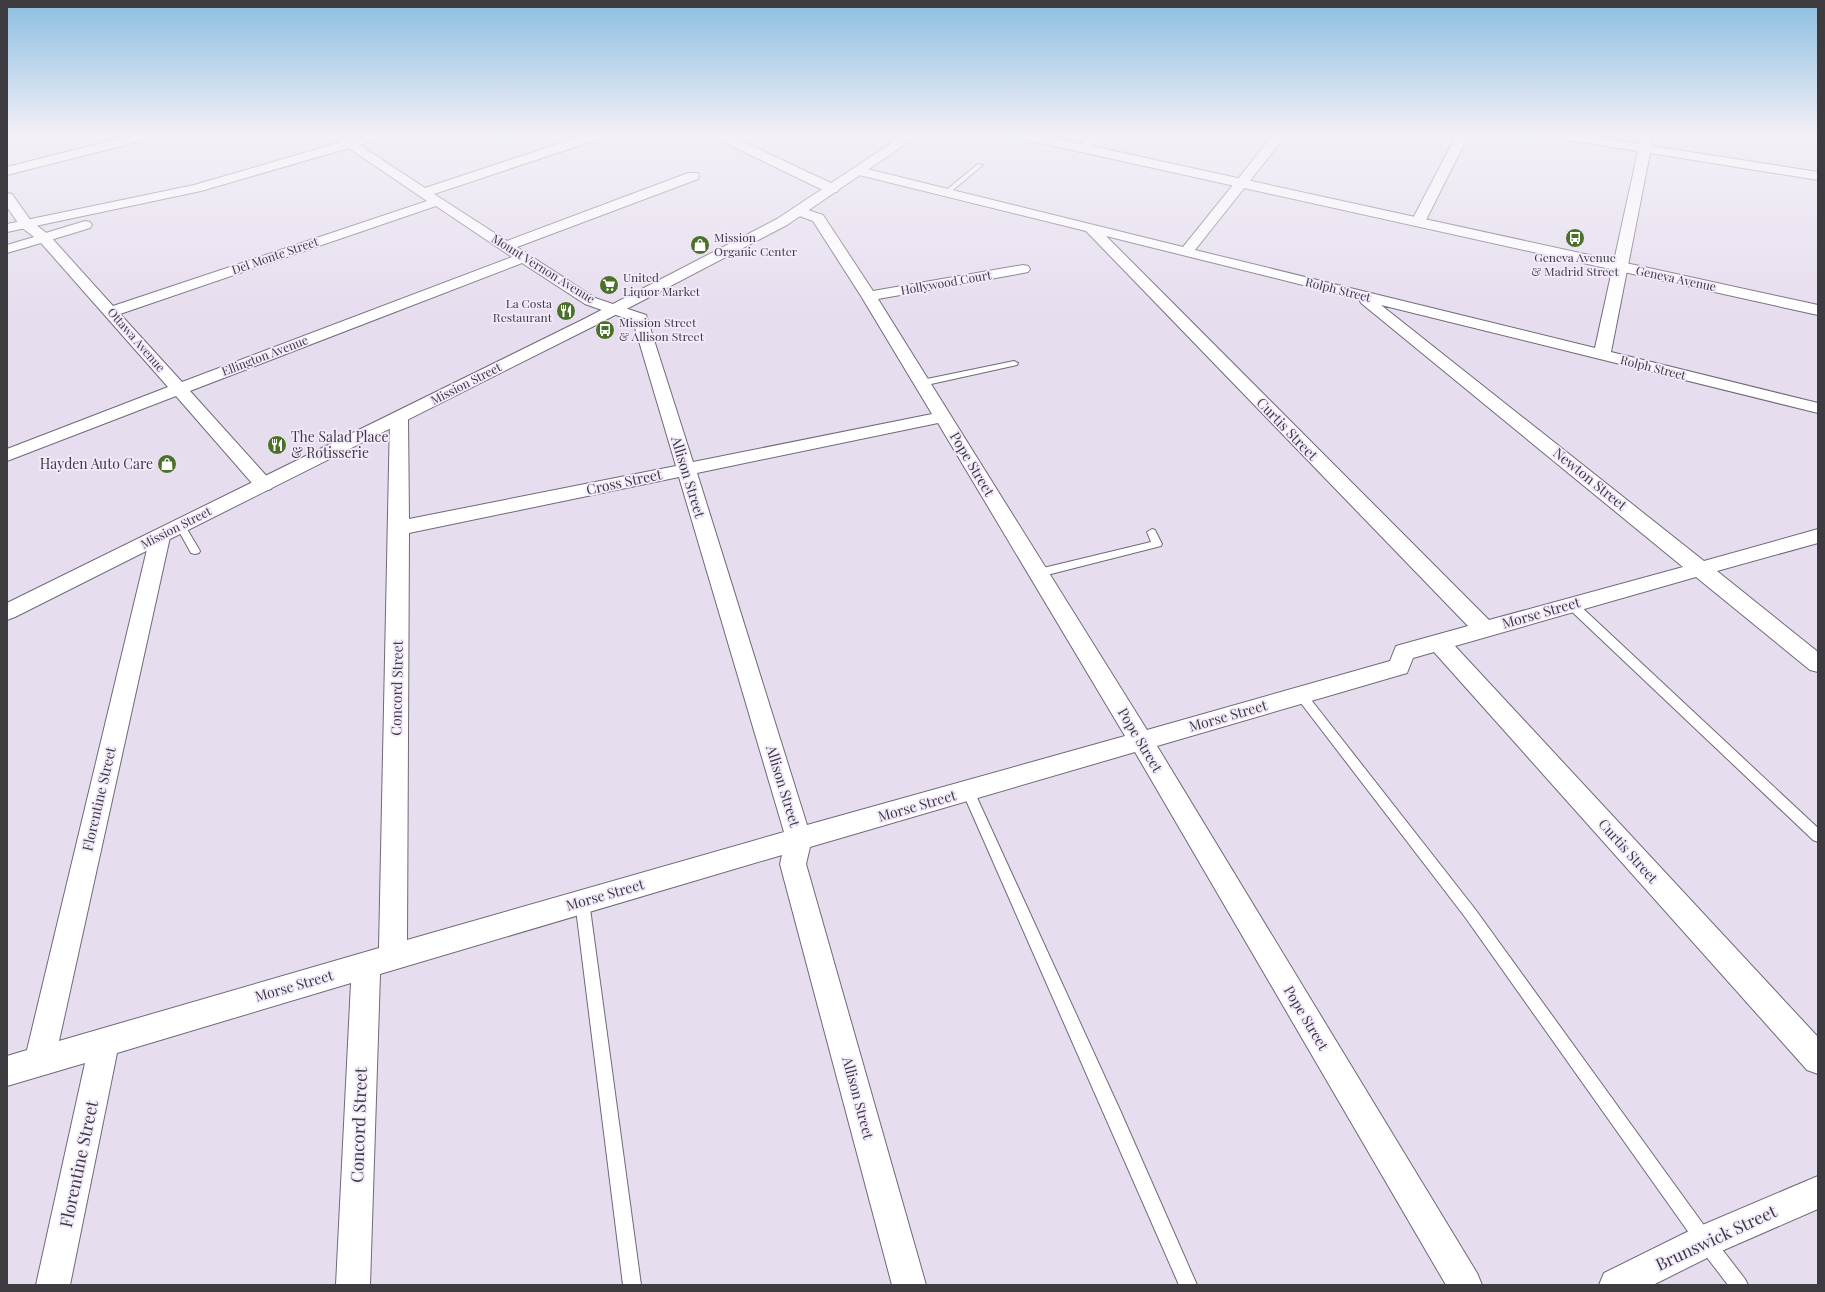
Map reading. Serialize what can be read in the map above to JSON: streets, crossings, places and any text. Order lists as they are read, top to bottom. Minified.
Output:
{"streets":{"street":["Del Monte Street","Mount Vernon Avenue","Geneva Avenue","Hollywood Court","Rolph Street","Ottawa Avenue","Ellington Avenue","Mission Street","Curtis Street","Pope Street","Allison Street","Newton Street","Cross Street","Morse Street","Concord Street","Florentine Street","Brunswick Street"]},"crossings":[["Del Monte Street","Mount Vernon Avenue"],["Del Monte Street","Ottawa Avenue"],["Mount Vernon Avenue","Ellington Avenue"],["Mount Vernon Avenue","Mission Street"],["Mount Vernon Avenue","Allison Street"],["Hollywood Court","Pope Street"],["Rolph Street","Curtis Street"],["Rolph Street","Newton Street"],["Ottawa Avenue","Ellington Avenue"],["Ottawa Avenue","Mission Street"],["Mission Street","Pope Street"],["Mission Street","Allison Street"],["Mission Street","Concord Street"],["Mission Street","Florentine Street"],["Curtis Street","Morse Street"],["Pope Street","Cross Street"],["Pope Street","Morse Street"],["Allison Street","Cross Street"],["Allison Street","Morse Street"],["Newton Street","Morse Street"],["Cross Street","Concord Street"],["Morse Street","Concord Street"],["Morse Street","Florentine Street"]],"places":{"bus stop":["Geneva Avenue & Madrid Street","Mission Street & Allison Street"],"shop":["Mission Organic Center","Hayden Auto Care"],"supermarket":["United Liquor Market"],"restaurant":["La Costa Restaurant","The Salad Place & Rotisserie"]}}
